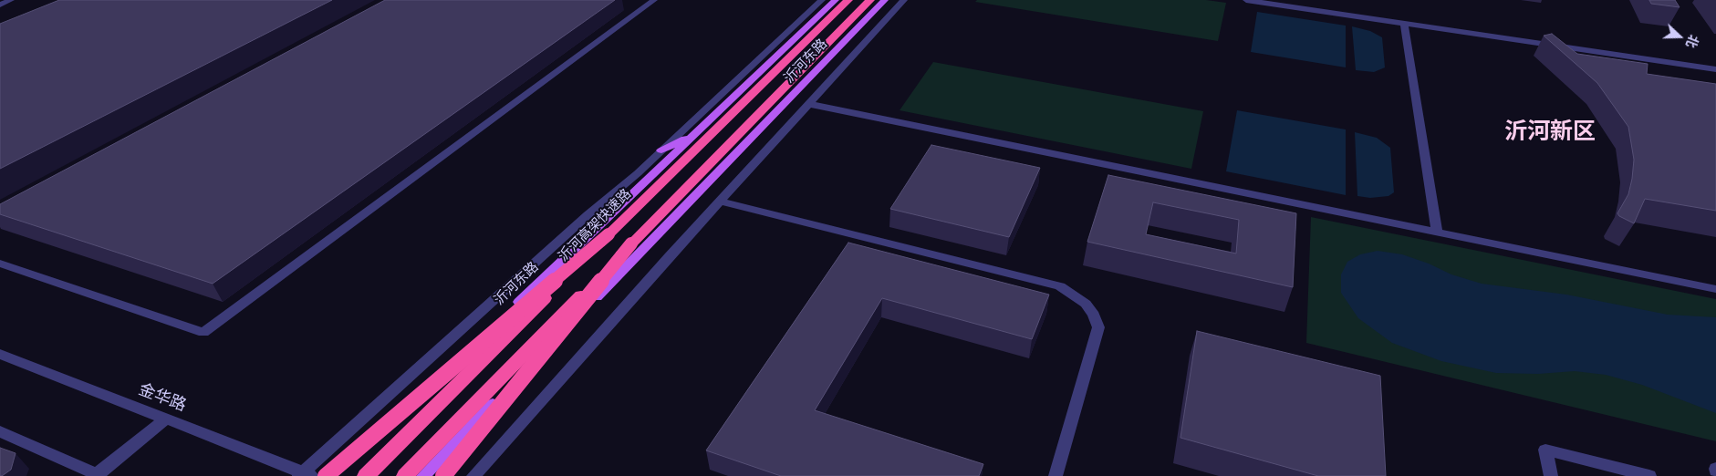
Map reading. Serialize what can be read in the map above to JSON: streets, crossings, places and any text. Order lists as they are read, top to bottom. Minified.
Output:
{"streets":{"highway":["沂河高架快速路"],"main road":["沂河东路"],"street":["金华路"]},"districts":["沂河新区"],"north":"right"}
